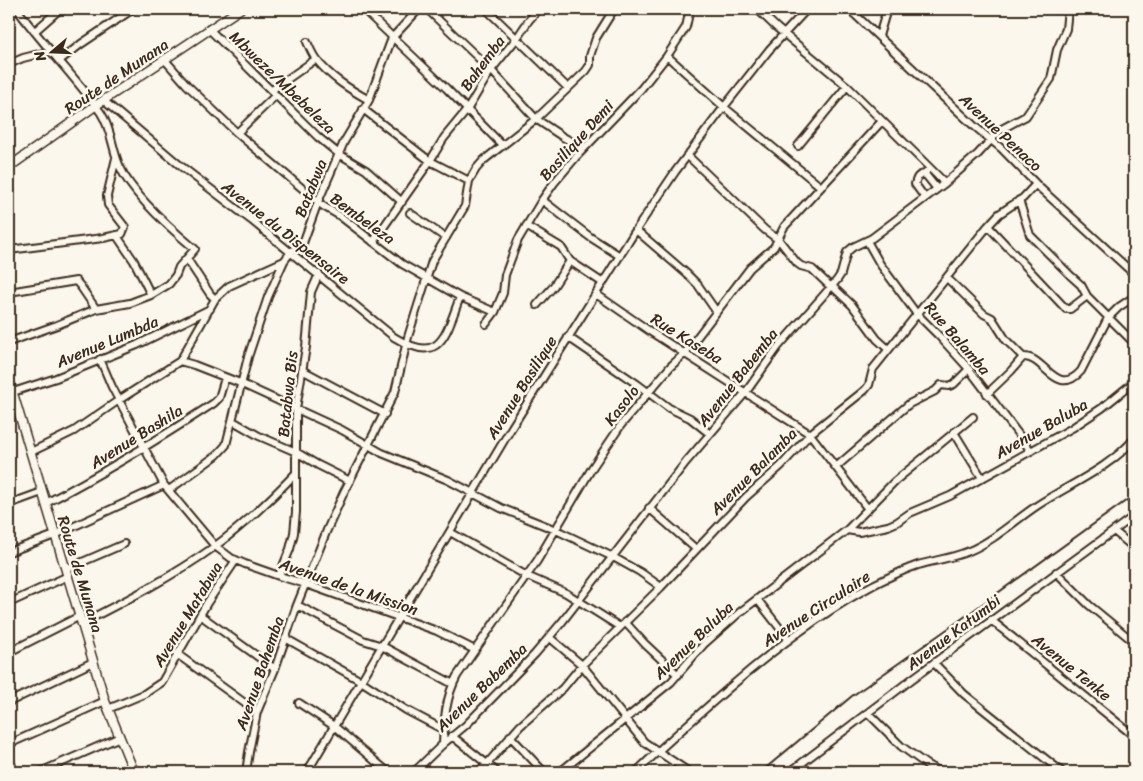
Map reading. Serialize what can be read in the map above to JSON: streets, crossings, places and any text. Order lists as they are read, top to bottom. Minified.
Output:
{"streets":{"main road":["Route de Munana"],"street":["Bahemba","Mbweze/Mbebeleza","Avenue Penaco","Basilique Demi","Batabwa","Bembeleza","Avenue du Dispensaire","Rue Kaseba","Rue Balamba","Avenue Lumbda","Avenue Babemba","Avenue Basilique","Batabwa Bis","Kasolo","Avenue Baluba","Avenue Bashila","Avenue Balamba","Avenue de la Mission","Avenue Circulaire","Avenue Matabwa","Avenue Katumbi","Avenue Tenke","Avenue Bahemba"]},"crossings":[["Bahemba","Mbweze/Mbebeleza"],["Bahemba","Bembeleza"],["Route de Munana","Mbweze/Mbebeleza"],["Route de Munana","Batabwa"],["Route de Munana","Bembeleza"],["Route de Munana","Avenue du Dispensaire"],["Route de Munana","Avenue Lumbda"],["Route de Munana","Avenue Bashila"],["Route de Munana","Avenue Matabwa"],["Mbweze/Mbebeleza","Batabwa"],["Avenue Penaco","Avenue Babemba"],["Avenue Penaco","Avenue Balamba"],["Basilique Demi","Bembeleza"],["Batabwa","Bembeleza"],["Batabwa","Avenue du Dispensaire"],["Batabwa","Avenue de la Mission"],["Bembeleza","Avenue Bahemba"],["Avenue du Dispensaire","Batabwa Bis"],["Avenue du Dispensaire","Avenue Bahemba"],["Rue Kaseba","Avenue Babemba"],["Rue Kaseba","Avenue Basilique"],["Rue Kaseba","Kasolo"],["Rue Kaseba","Avenue Baluba"],["Rue Kaseba","Avenue Balamba"],["Rue Balamba","Avenue Babemba"],["Rue Balamba","Avenue Baluba"],["Rue Balamba","Avenue Balamba"],["Avenue Babemba","Kasolo"],["Avenue Basilique","Avenue de la Mission"],["Batabwa Bis","Avenue de la Mission"],["Kasolo","Avenue de la Mission"],["Avenue de la Mission","Avenue Matabwa"],["Avenue de la Mission","Avenue Bahemba"],["Avenue Katumbi","Avenue Tenke"]],"north":"left"}
